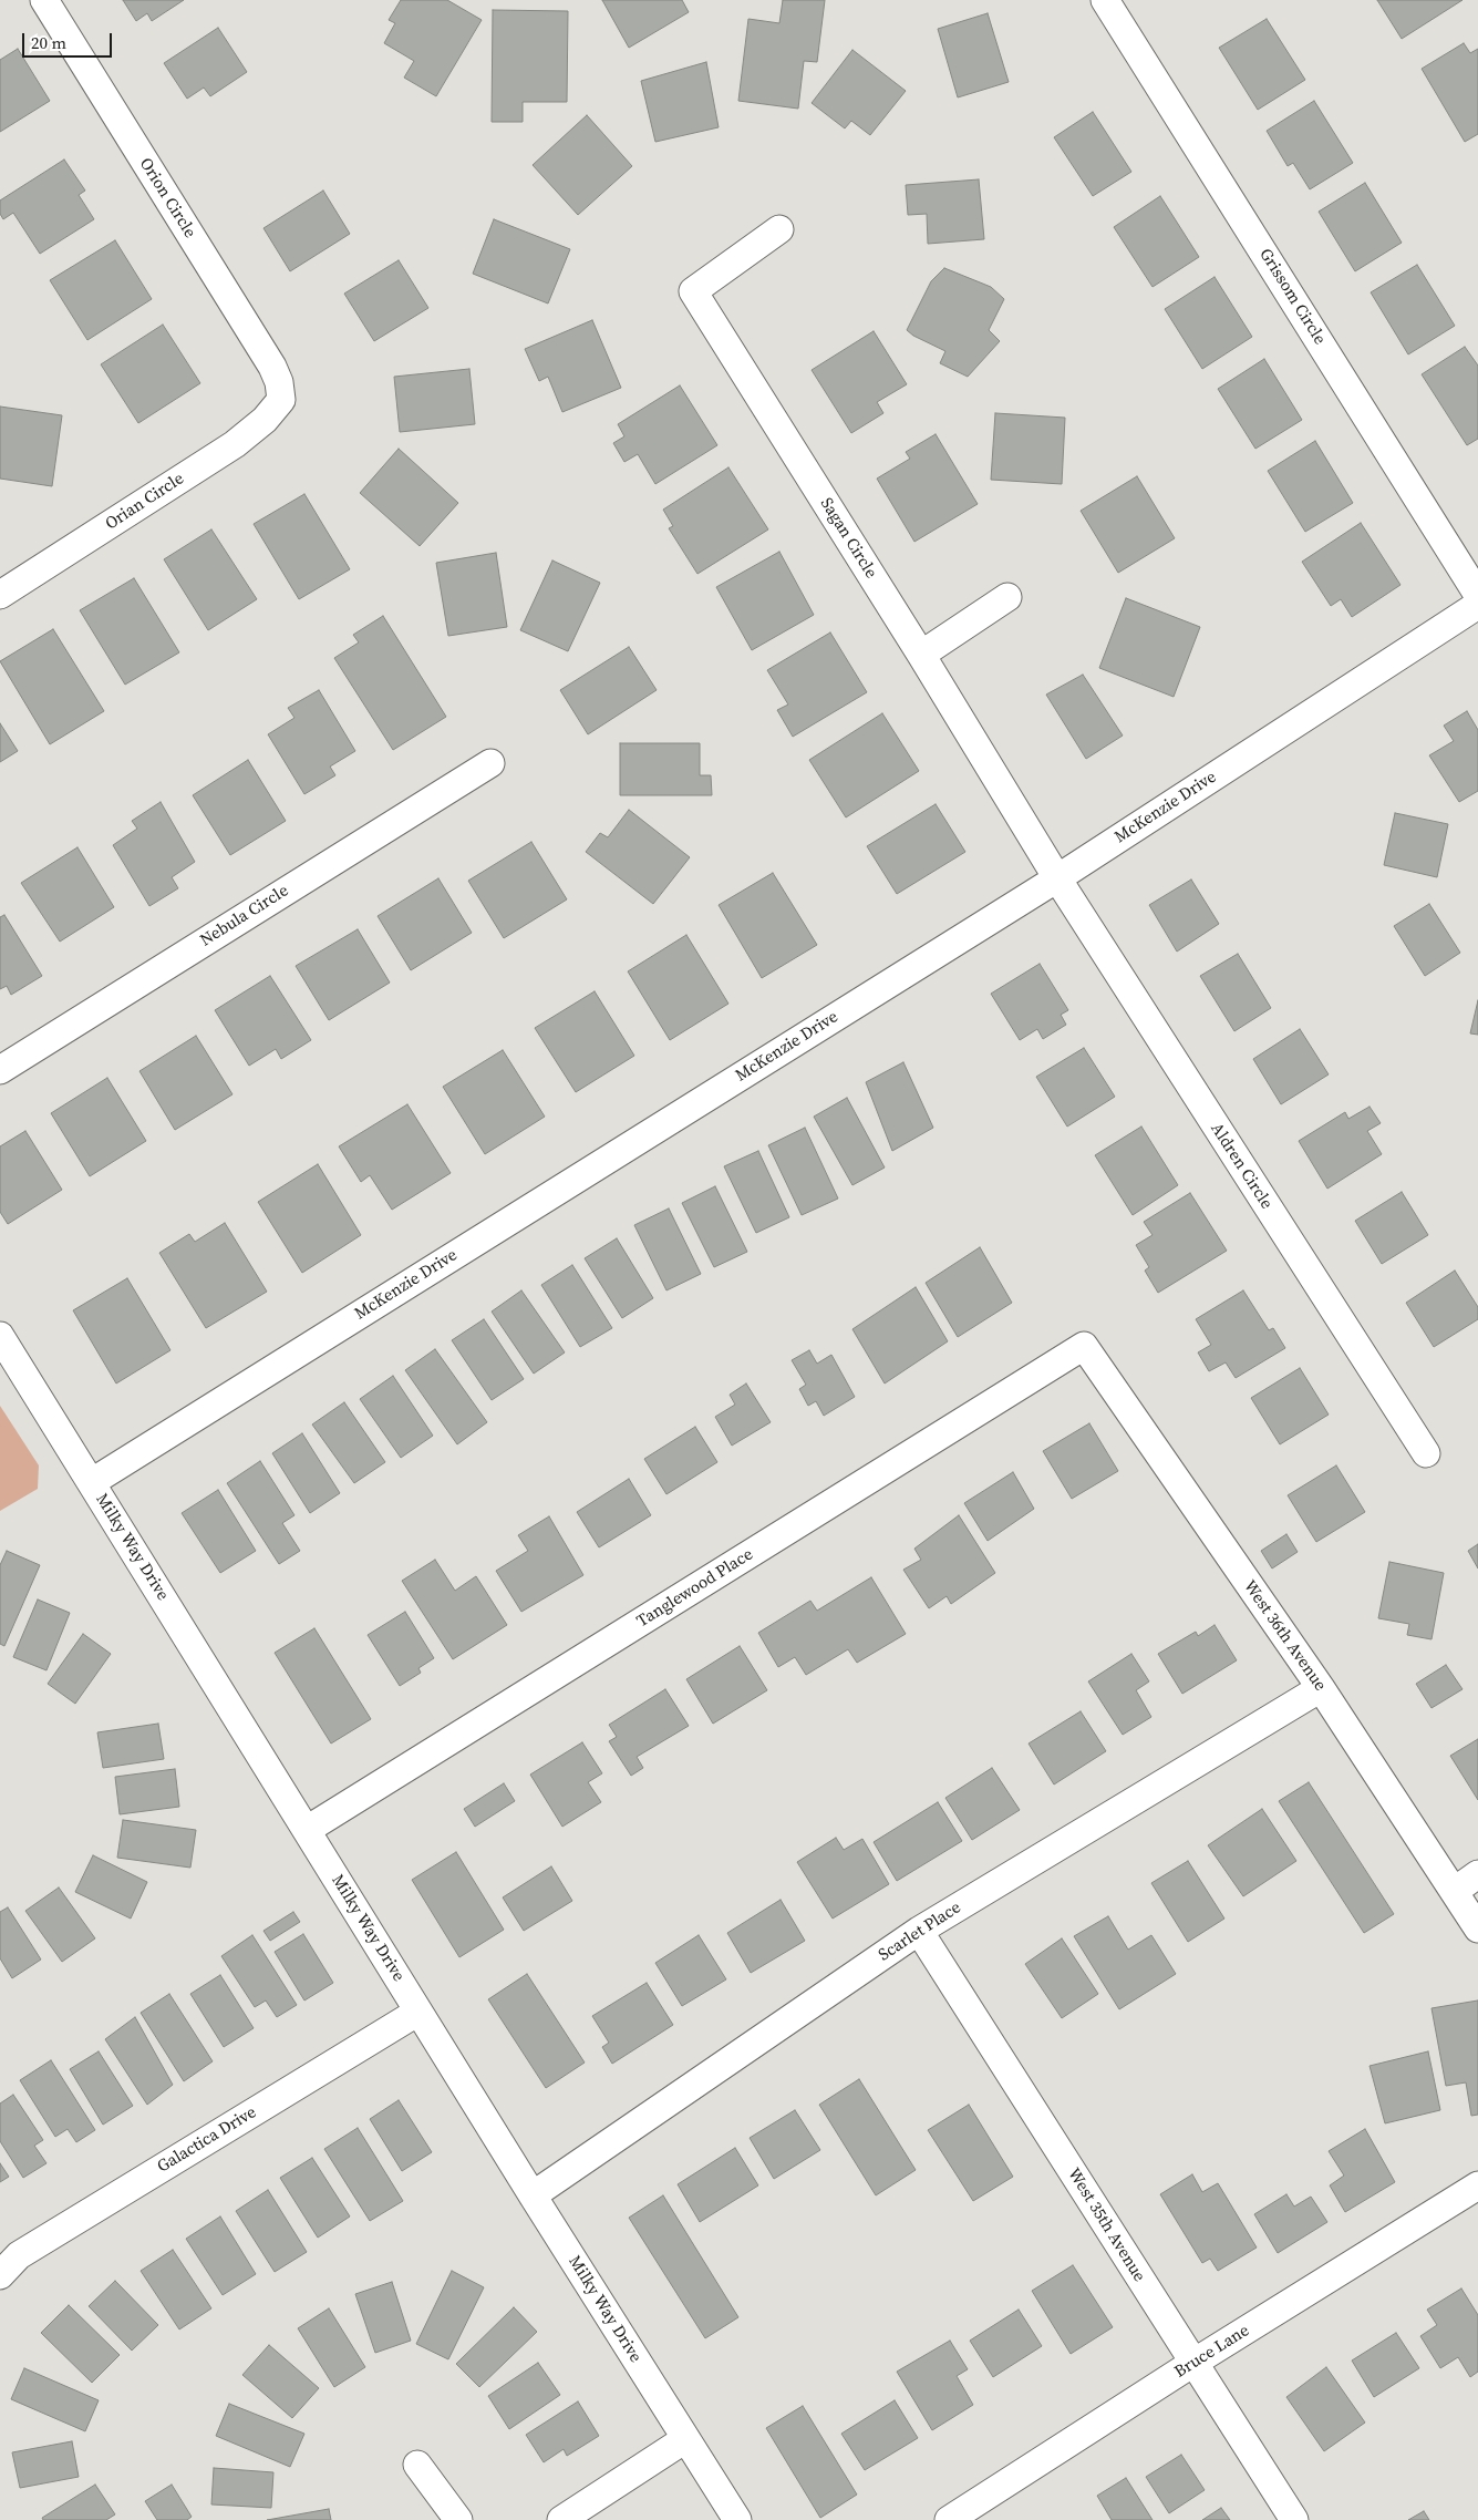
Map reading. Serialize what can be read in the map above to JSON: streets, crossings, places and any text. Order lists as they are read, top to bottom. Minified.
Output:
{"streets":{"street":["Orion Circle","Grissom Circle","Orian Circle","Sagan Circle","McKenzie Drive","Nebula Circle","Aldren Circle","Milky Way Drive","Tanglewood Place","West 36th Avenue","Scarlet Place","Galactica Drive","West 35th Avenue","Bruce Lane"]},"crossings":[["Orion Circle","Orian Circle"],["Sagan Circle","McKenzie Drive"],["Sagan Circle","Aldren Circle"],["McKenzie Drive","Aldren Circle"],["McKenzie Drive","Milky Way Drive"],["Milky Way Drive","Tanglewood Place"],["Milky Way Drive","Scarlet Place"],["Milky Way Drive","Galactica Drive"],["Tanglewood Place","West 36th Avenue"],["West 36th Avenue","Scarlet Place"],["Scarlet Place","West 35th Avenue"],["West 35th Avenue","Bruce Lane"]],"scale_bar":"20 m"}
